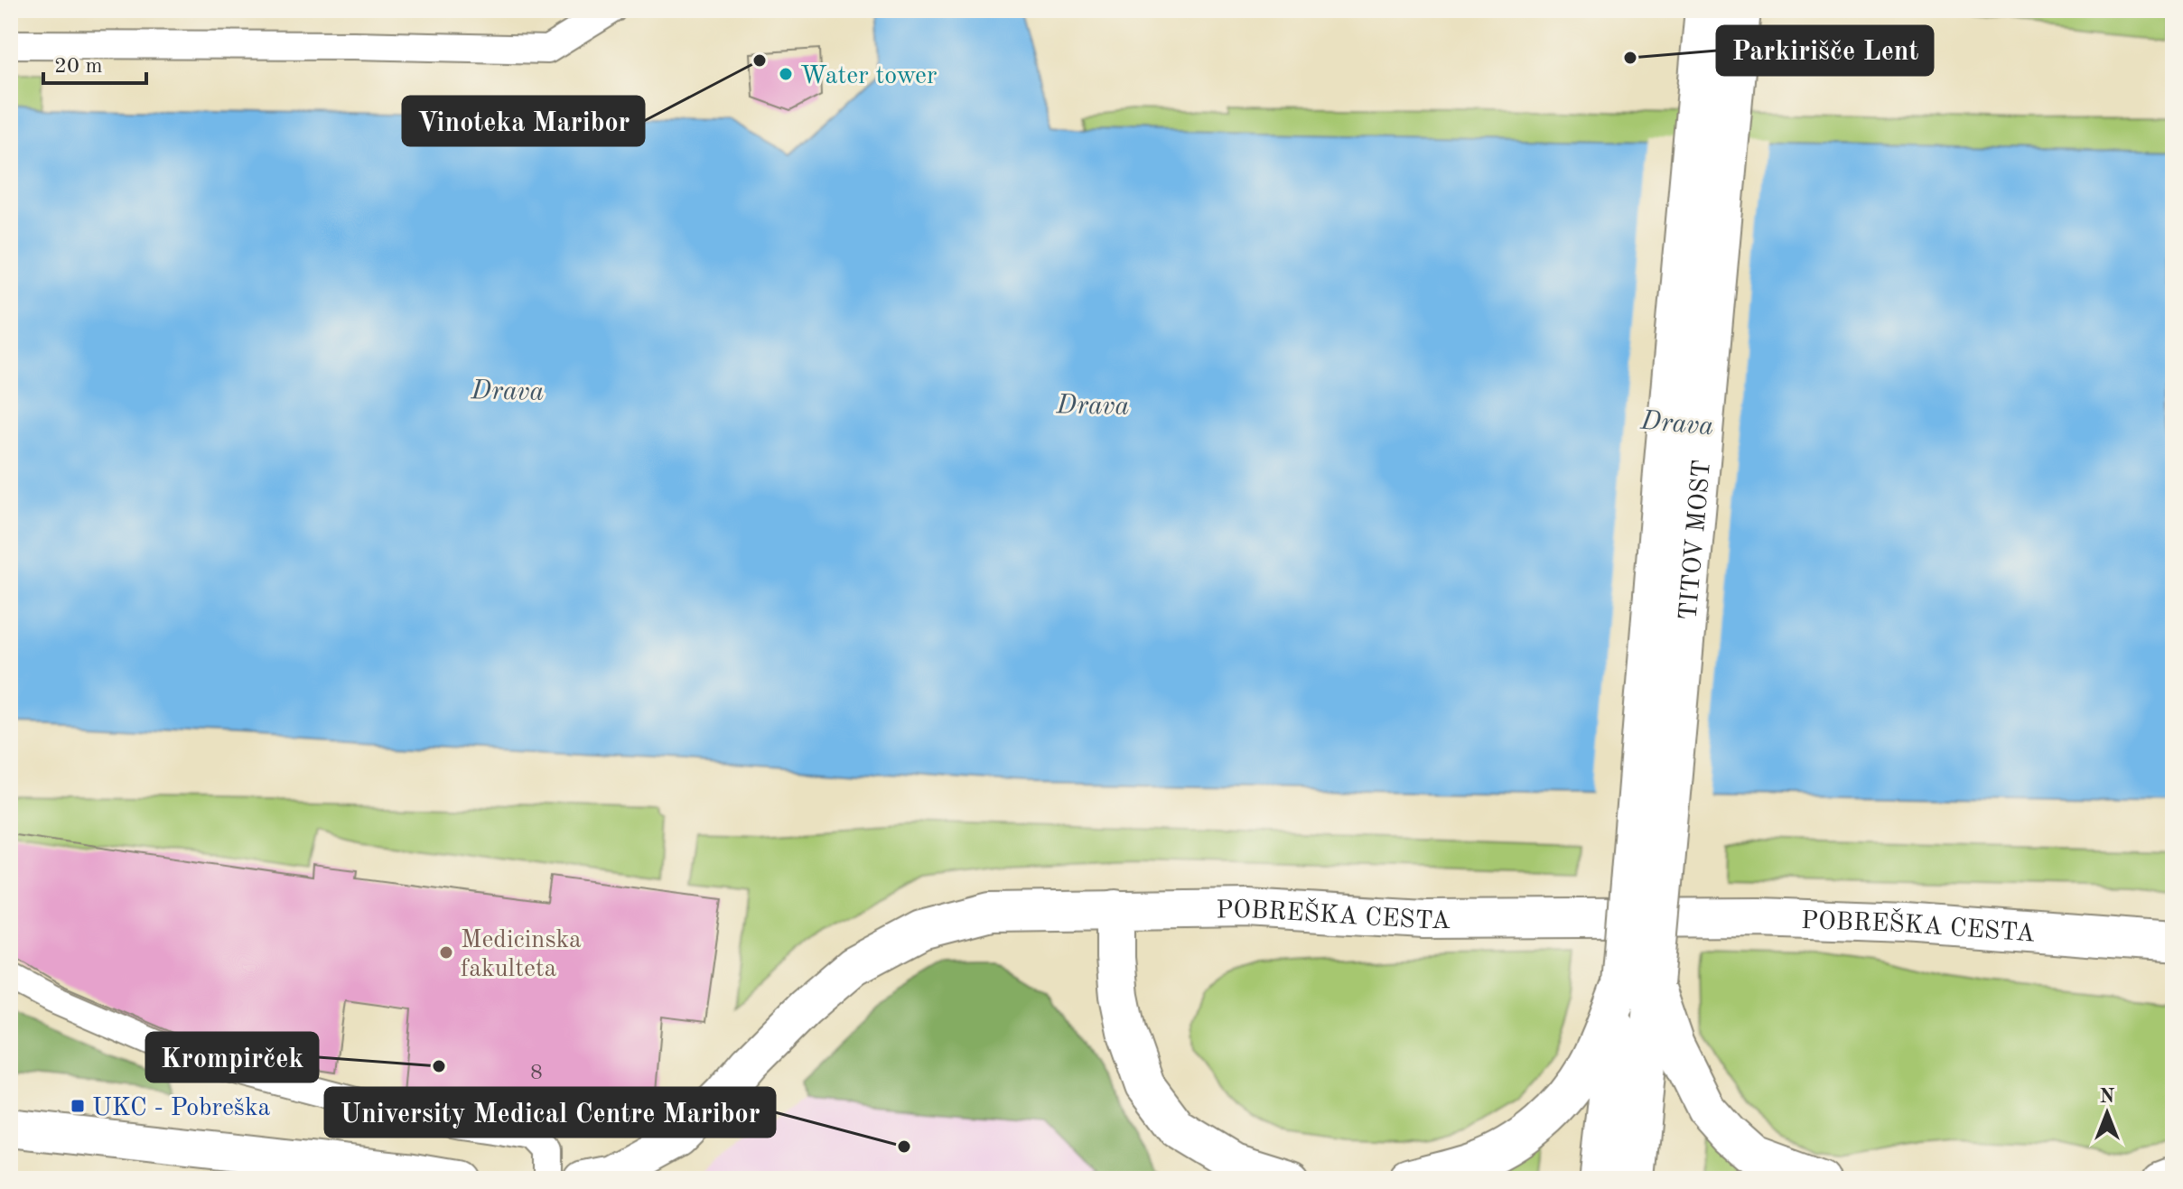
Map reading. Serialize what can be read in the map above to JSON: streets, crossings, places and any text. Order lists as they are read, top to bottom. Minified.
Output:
{"streets":{"main road":["TITOV MOST","POBREŠKA CESTA"]},"water":["Drava"],"places":{"other":["Parkirišče Lent","Vinoteka Maribor","Water tower","Medicinska fakulteta","Krompirček","University Medical Centre Maribor"],"transit":["UKC - Pobreška"]},"house_numbers":["8"],"scale_bar":"20 m","north":"top"}
